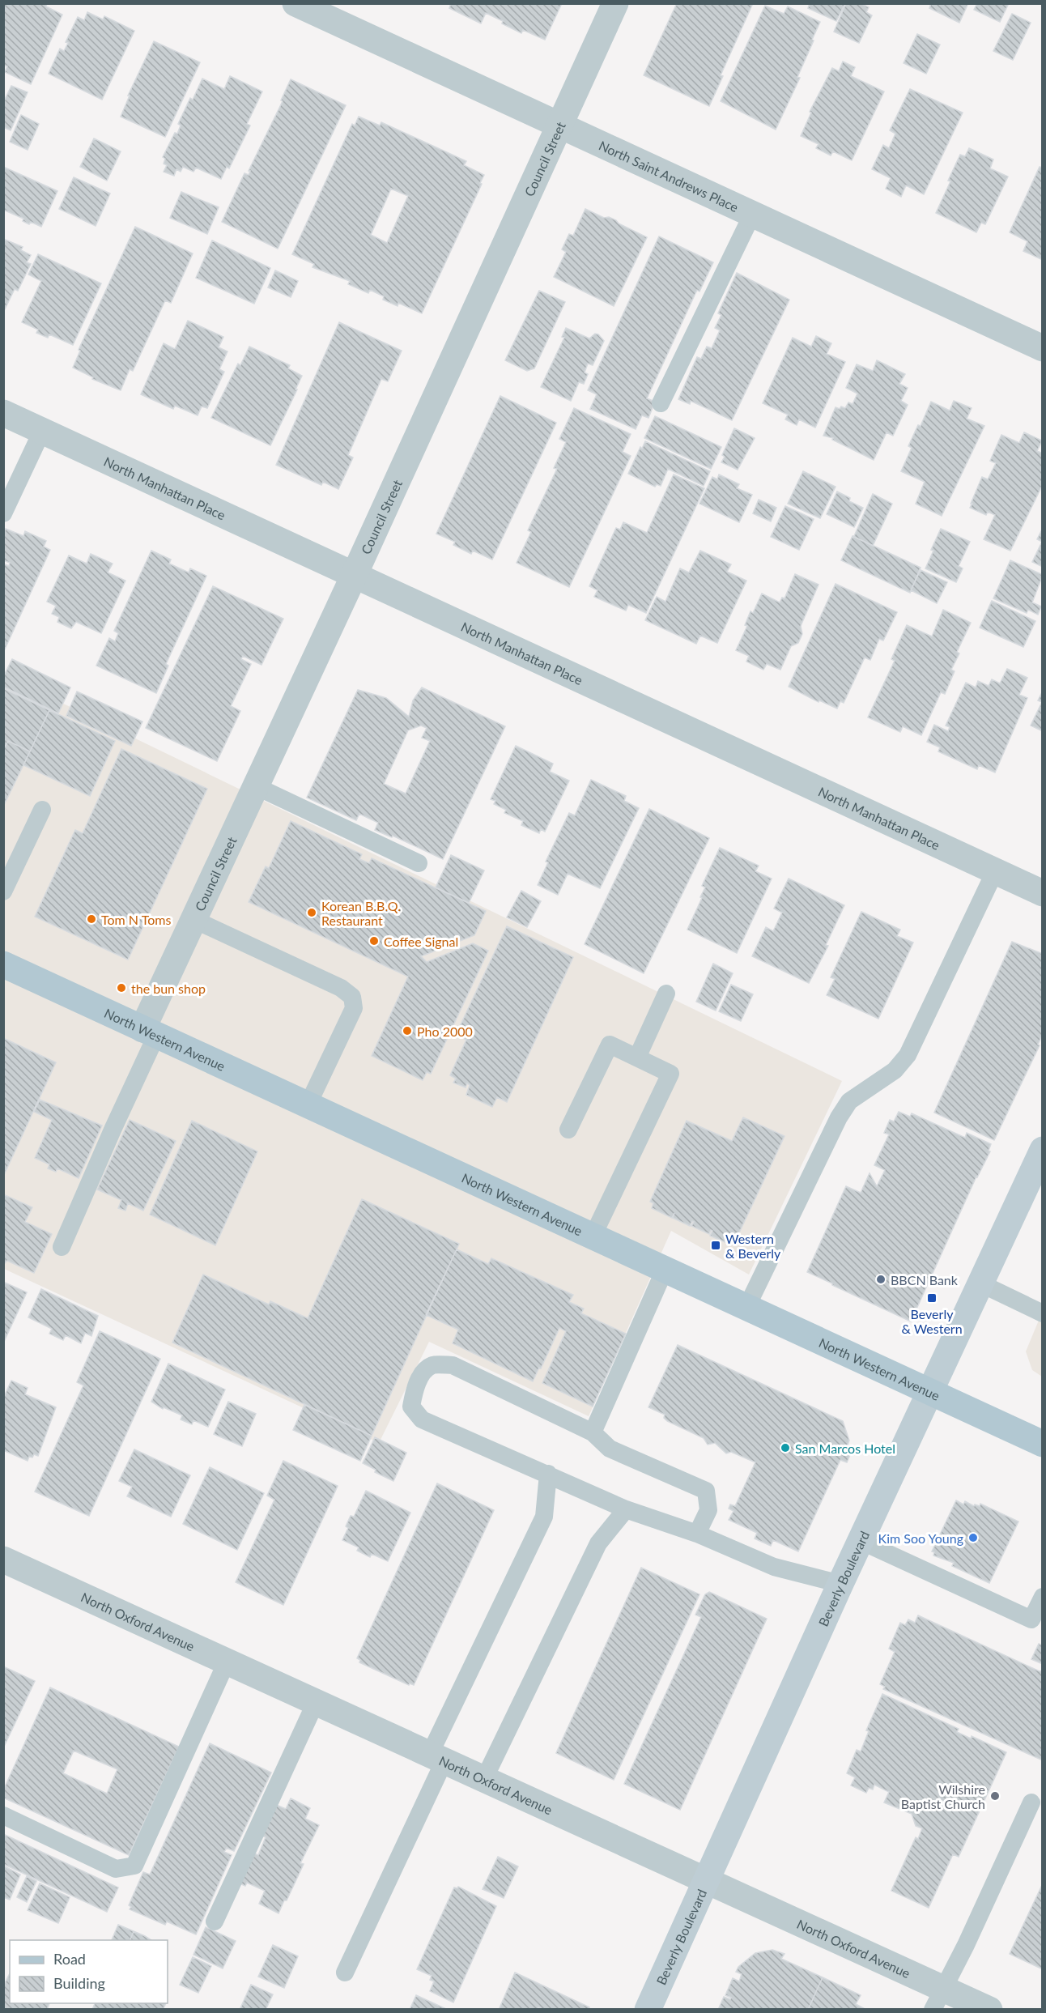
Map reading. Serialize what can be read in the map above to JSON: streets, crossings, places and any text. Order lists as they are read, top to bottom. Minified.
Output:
{"streets":{"main road":["North Western Avenue","Beverly Boulevard"],"street":["Council Street","North Saint Andrews Place","North Manhattan Place","North Oxford Avenue"]},"crossings":[["Council Street","North Saint Andrews Place"],["Council Street","North Manhattan Place"],["Council Street","North Western Avenue"],["North Western Avenue","Beverly Boulevard"],["Beverly Boulevard","North Oxford Avenue"]],"places":{"other":["Korean B.B.Q. Restaurant","Tom N Toms","Coffee Signal","the bun shop","Pho 2000","BBCN Bank","San Marcos Hotel","Kim Soo Young","Wilshire Baptist Church"],"transit":["Western & Beverly","Beverly & Western"]},"legend":["Road","Building"]}
